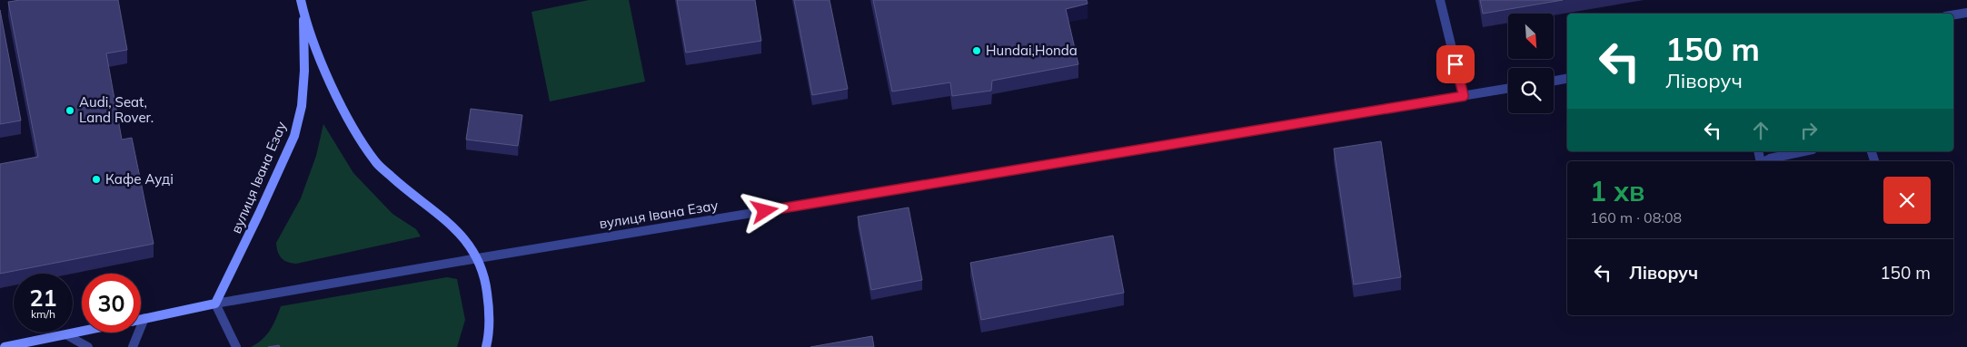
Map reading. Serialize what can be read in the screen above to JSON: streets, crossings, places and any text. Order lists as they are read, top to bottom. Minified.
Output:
{"streets":{"main road":["вулиця Івана Езау"]},"places":["Hundai,Honda","Audi, Seat, Land Rover.","Кафе Ауді"],"north":"bottom right","page":{"turn":["150 m","Ліворуч"],"heading":["1 хв","160 m · 08:08"],"list":[{"name":"Ліворуч","value":"150 m"}],"speed":"21 km/h","limit":"30"}}
